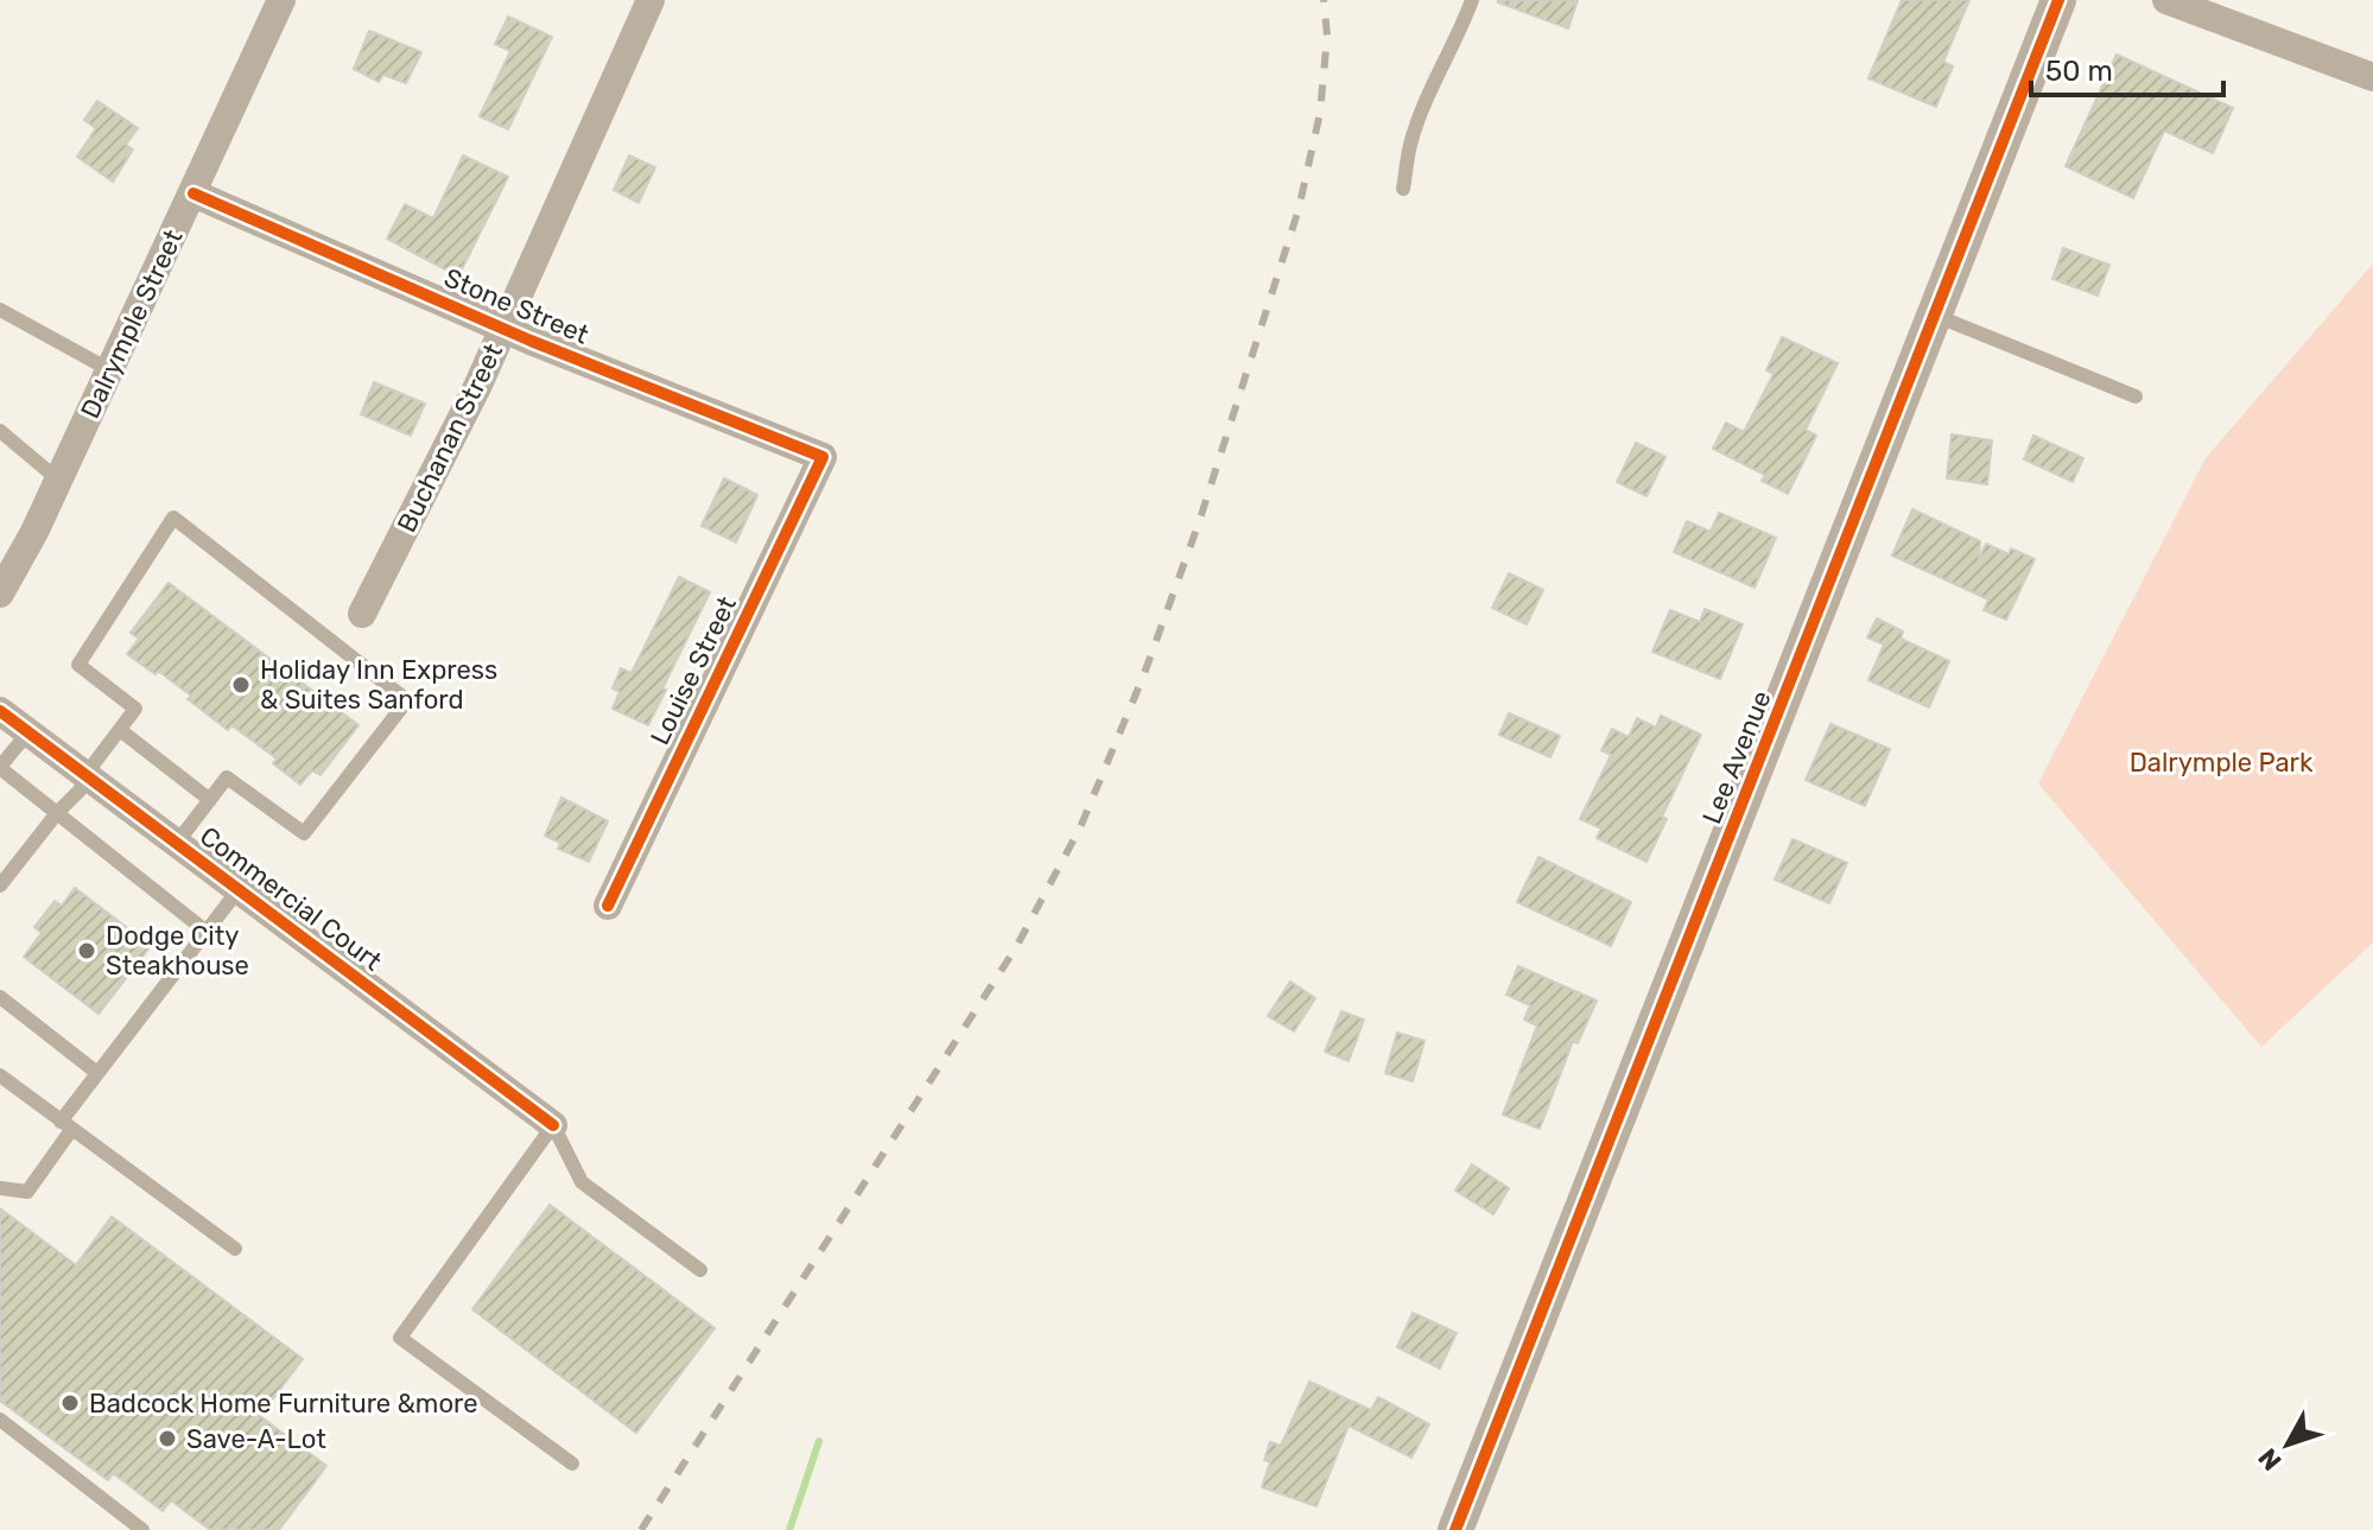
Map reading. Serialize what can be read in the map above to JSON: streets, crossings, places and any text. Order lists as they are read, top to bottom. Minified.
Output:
{"streets":{"street":["Stone Street","Dalrymple Street","Buchanan Street","Louise Street","Lee Avenue","Commercial Court"]},"crossings":[["Stone Street","Dalrymple Street"],["Stone Street","Buchanan Street"],["Stone Street","Louise Street"]],"parks":["Dalrymple Park"],"places":["Holiday Inn Express & Suites Sanford","Dodge City Steakhouse","Badcock Home Furniture &more","Save-A-Lot"],"scale_bar":"50 m","north":"bottom left"}
